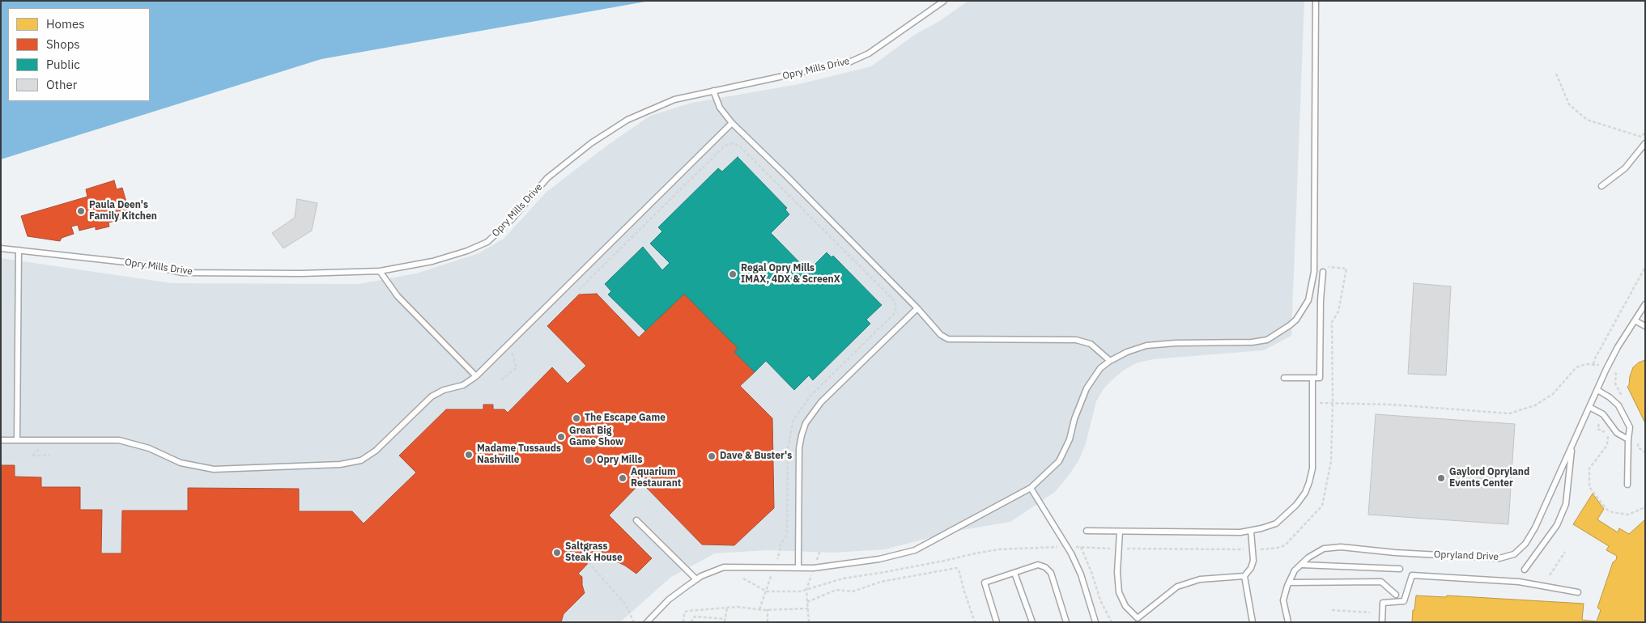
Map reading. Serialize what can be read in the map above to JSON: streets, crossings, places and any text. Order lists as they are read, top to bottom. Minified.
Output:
{"streets":{"lane":["Opry Mills Drive","Opryland Drive"]},"places":["Paula Deen's Family Kitchen","Regal Opry Mills IMAX, 4DX & ScreenX","The Escape Game","Great Big Game Show","Madame Tussauds Nashville","Dave & Buster's","Opry Mills","Aquarium Restaurant","Gaylord Opryland Events Center","Saltgrass Steak House"],"legend":["Homes","Shops","Public","Other"]}
